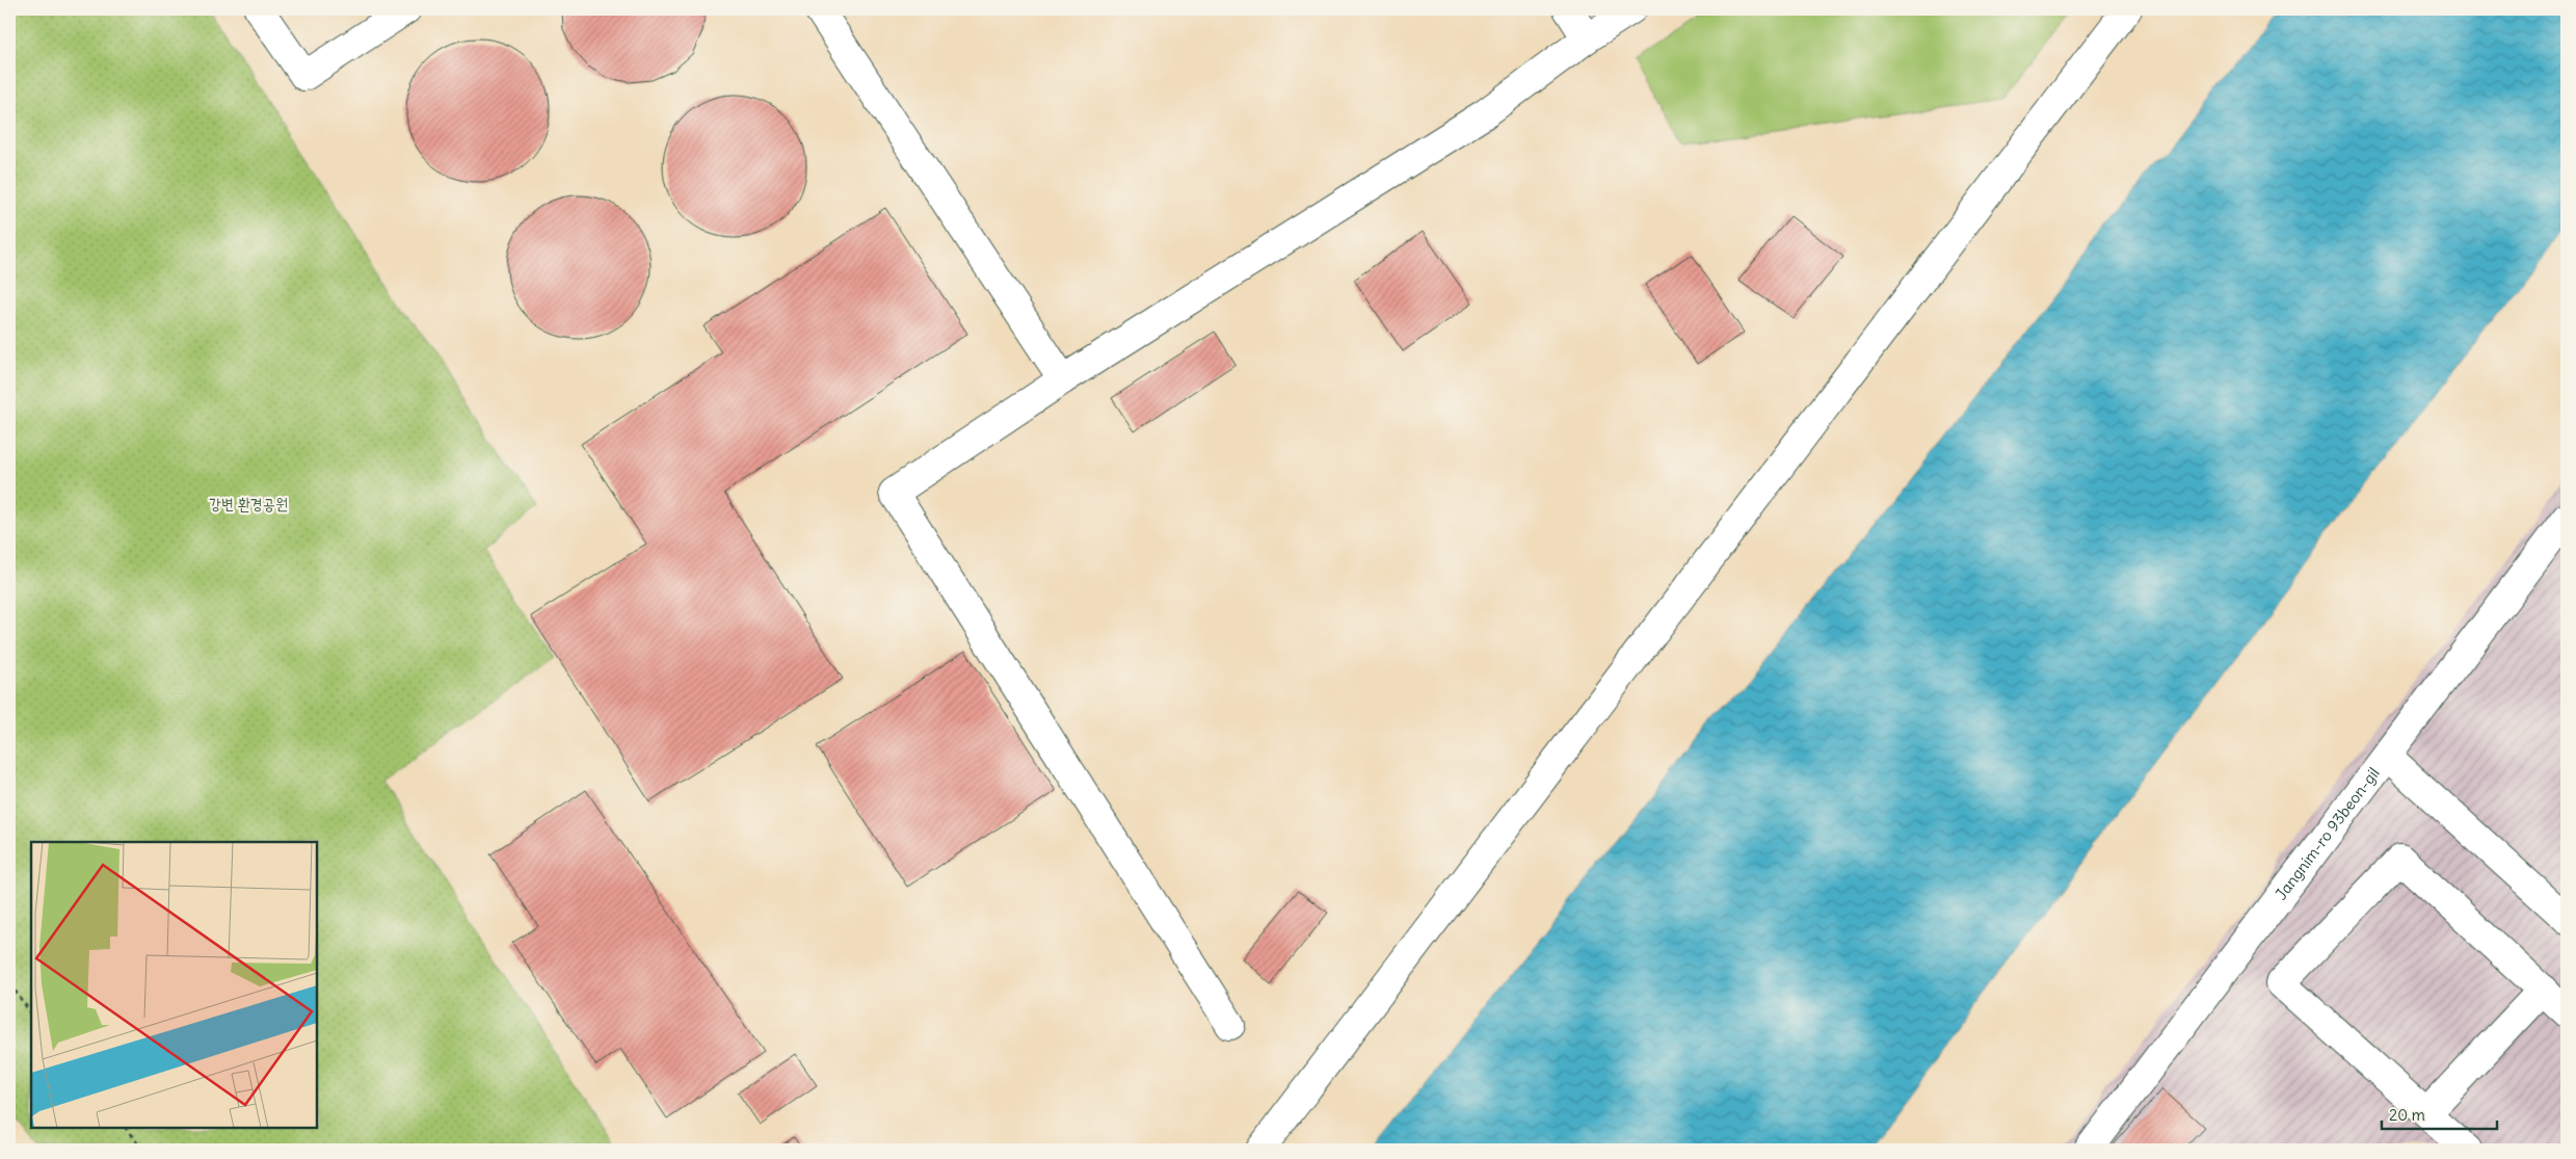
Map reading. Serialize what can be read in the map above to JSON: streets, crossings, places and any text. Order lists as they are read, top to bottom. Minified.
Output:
{"streets":{"street":["Jangnim-ro 93beon-gil"]},"parks":["강변 환경공원"],"scale_bar":"20 m"}
